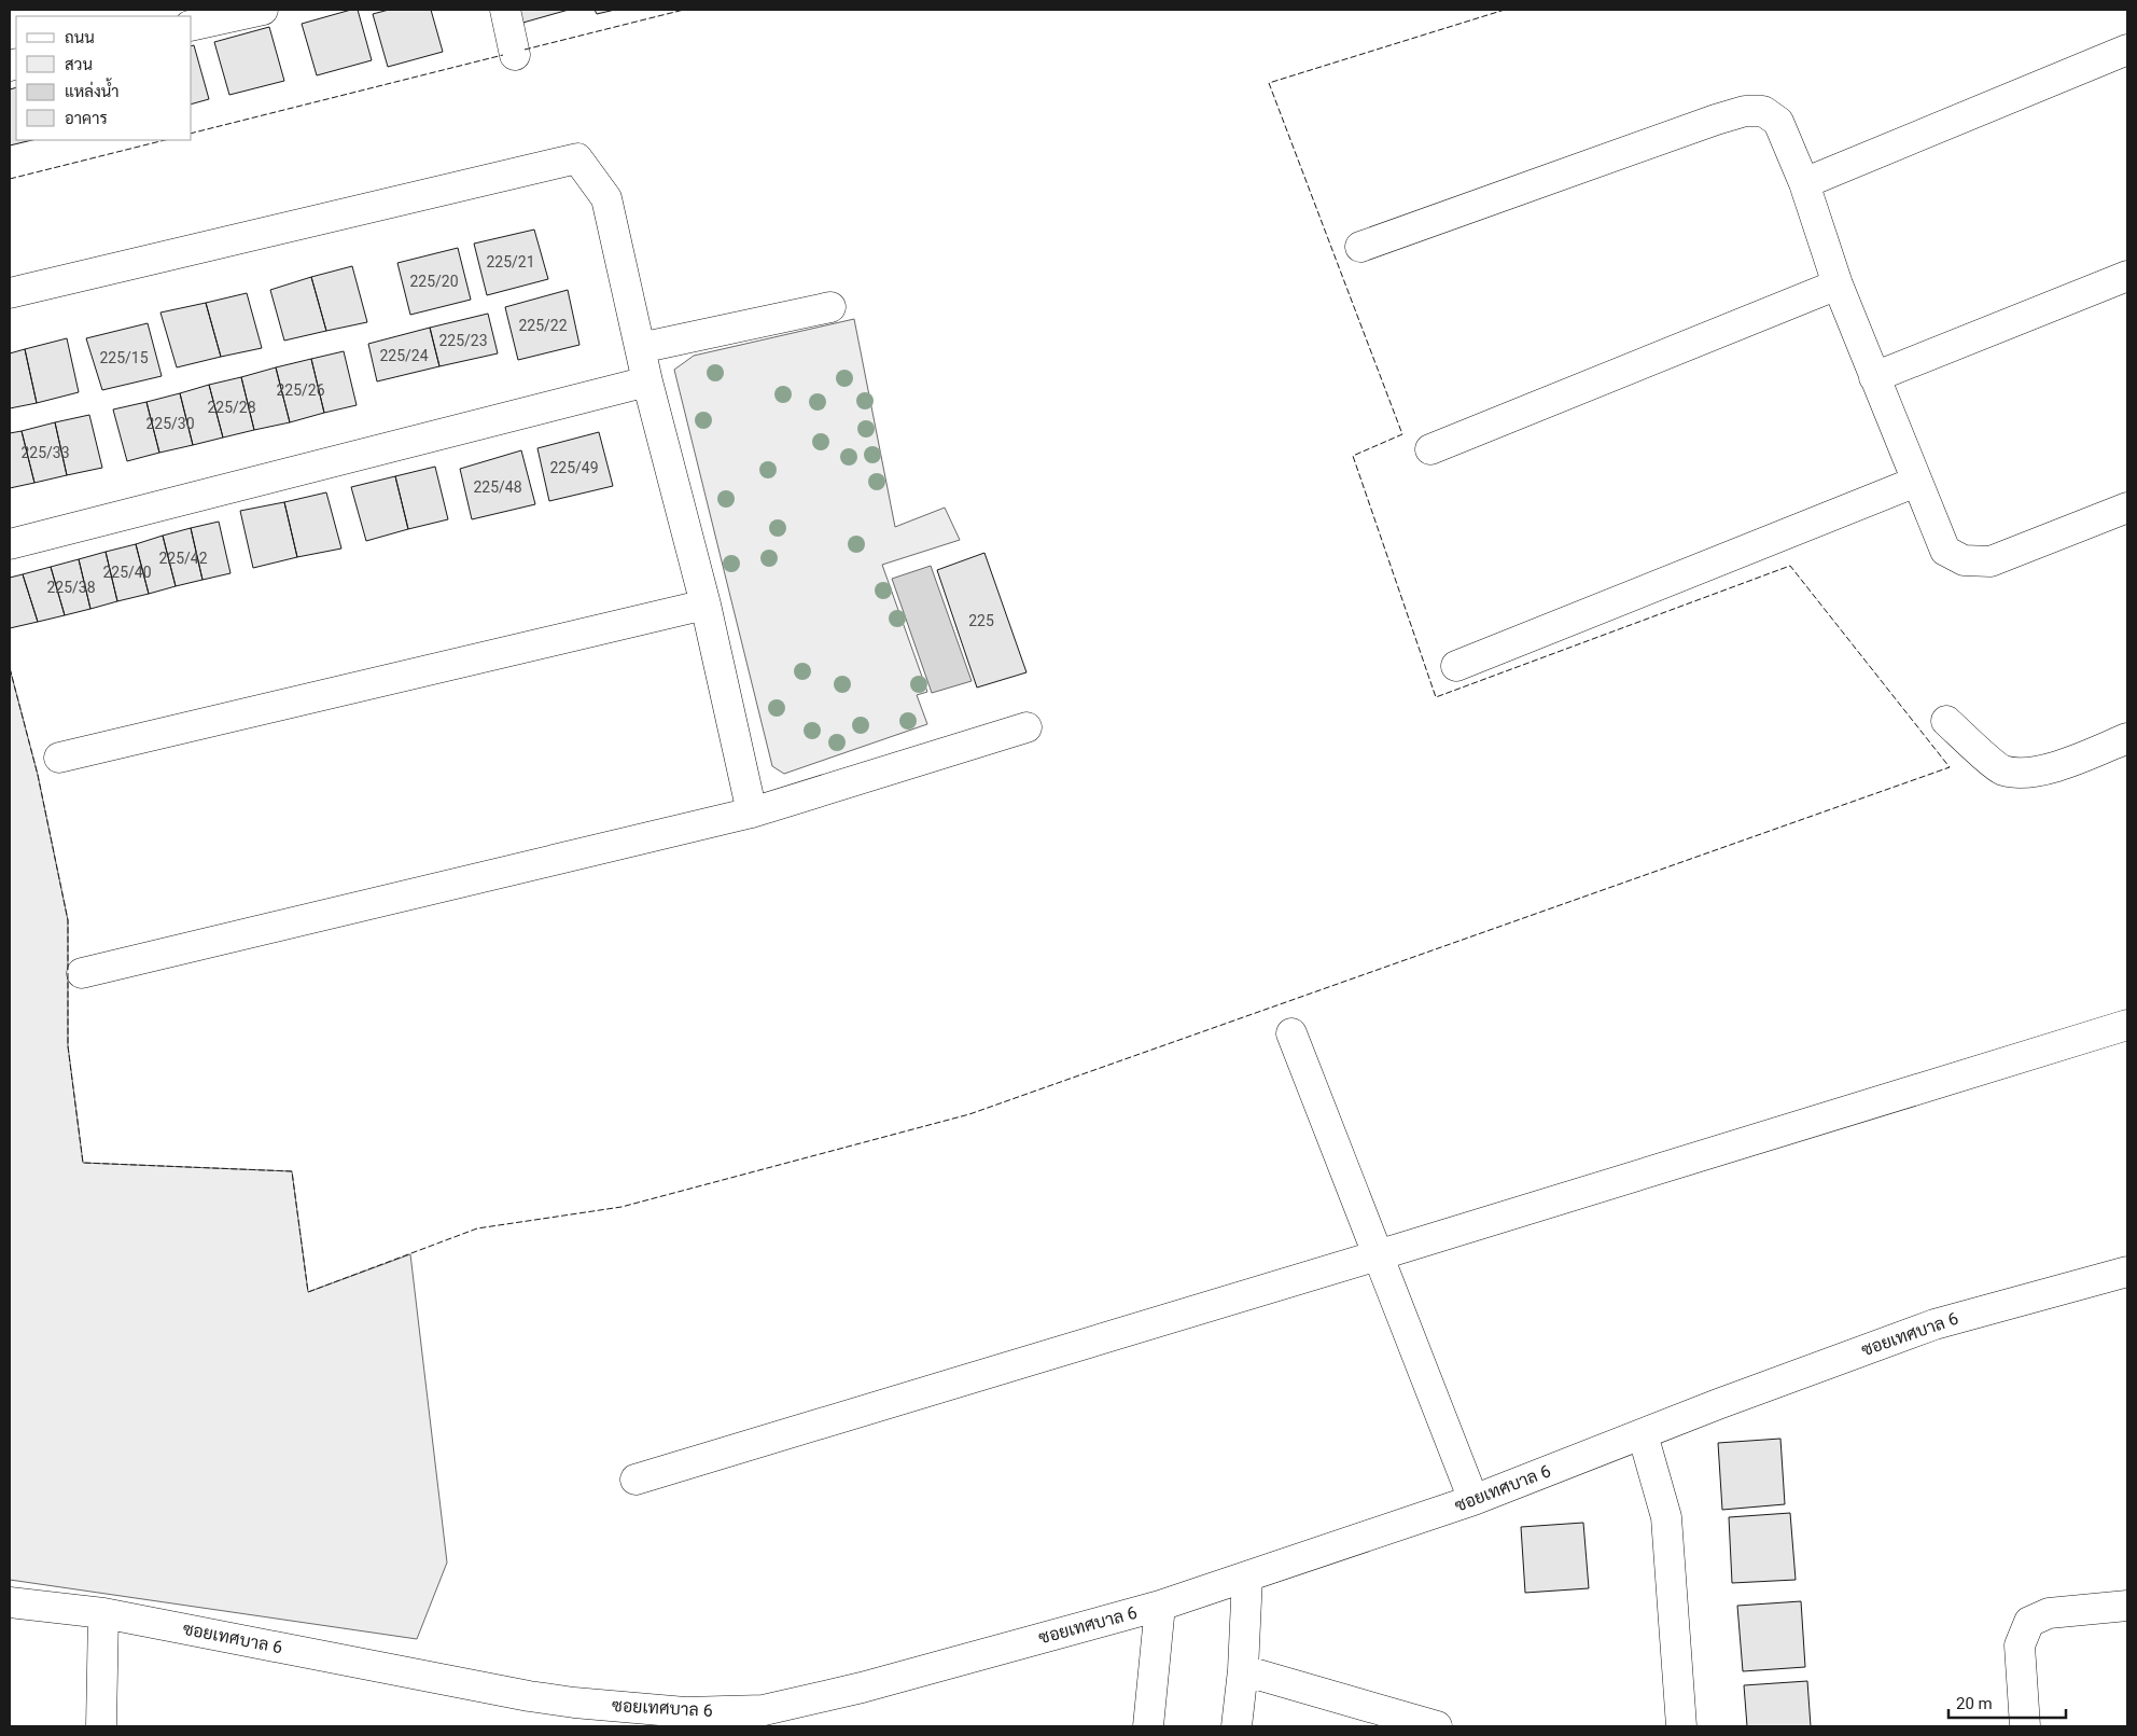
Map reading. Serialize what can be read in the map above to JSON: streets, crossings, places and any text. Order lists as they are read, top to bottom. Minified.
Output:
{"streets":{"street":["ซอยเทศบาล 6"]},"house_numbers":["225/21","225/20","225/22","225/23","225/24","225/15","225/26","225/28","225/30","225/33","225/49","225/48","225/42","225/40","225/38","225"],"legend":["ถนน","สวน","แหล่งน้ำ","อาคาร"],"scale_bar":"20 m"}
